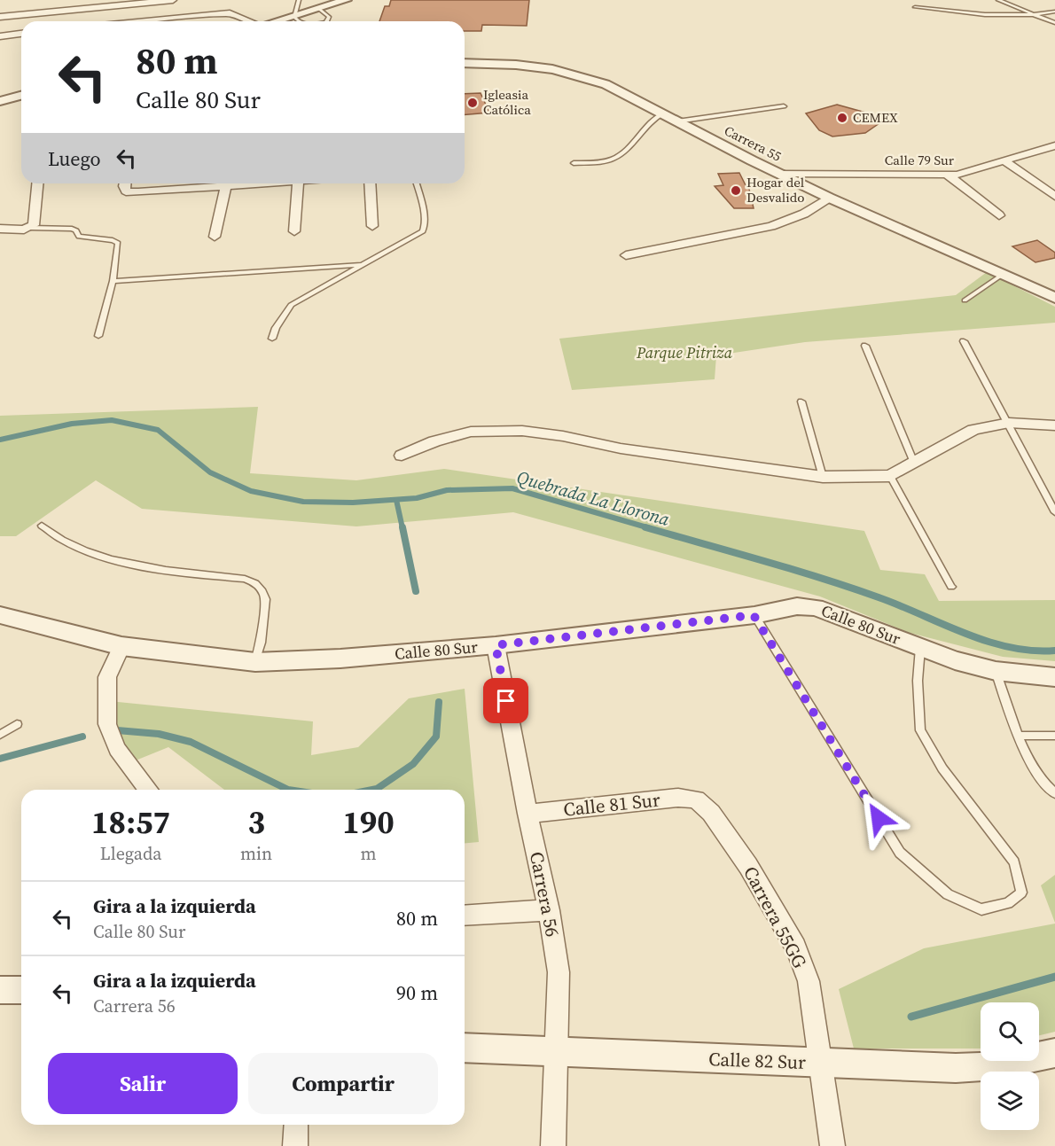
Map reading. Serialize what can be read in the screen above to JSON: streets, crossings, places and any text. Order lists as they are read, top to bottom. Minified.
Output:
{"streets":{"street":["Carrera 55","Calle 79 Sur","Calle 80 Sur","Calle 81 Sur","Carrera 56","Carrera 55GG","Calle 82 Sur"]},"crossings":[["Carrera 55","Calle 79 Sur"],["Calle 80 Sur","Carrera 56"],["Calle 81 Sur","Carrera 56"],["Calle 81 Sur","Carrera 55GG"],["Carrera 56","Calle 82 Sur"],["Carrera 55GG","Calle 82 Sur"]],"water":["Quebrada La Llorona"],"parks":["Parque Pitriza"],"places":["Igleasia Católica","CEMEX","Hogar del Desvalido"],"page":{"turn":["80 m","Calle 80 Sur"],"then":"Luego","eta":["18:57","Llegada","3","min","190","m"],"list":[{"name":"Gira a la izquierda","note":"Calle 80 Sur","value":"80 m"},{"name":"Gira a la izquierda","note":"Carrera 56","value":"90 m"}],"buttons":["Salir","Compartir"]}}
